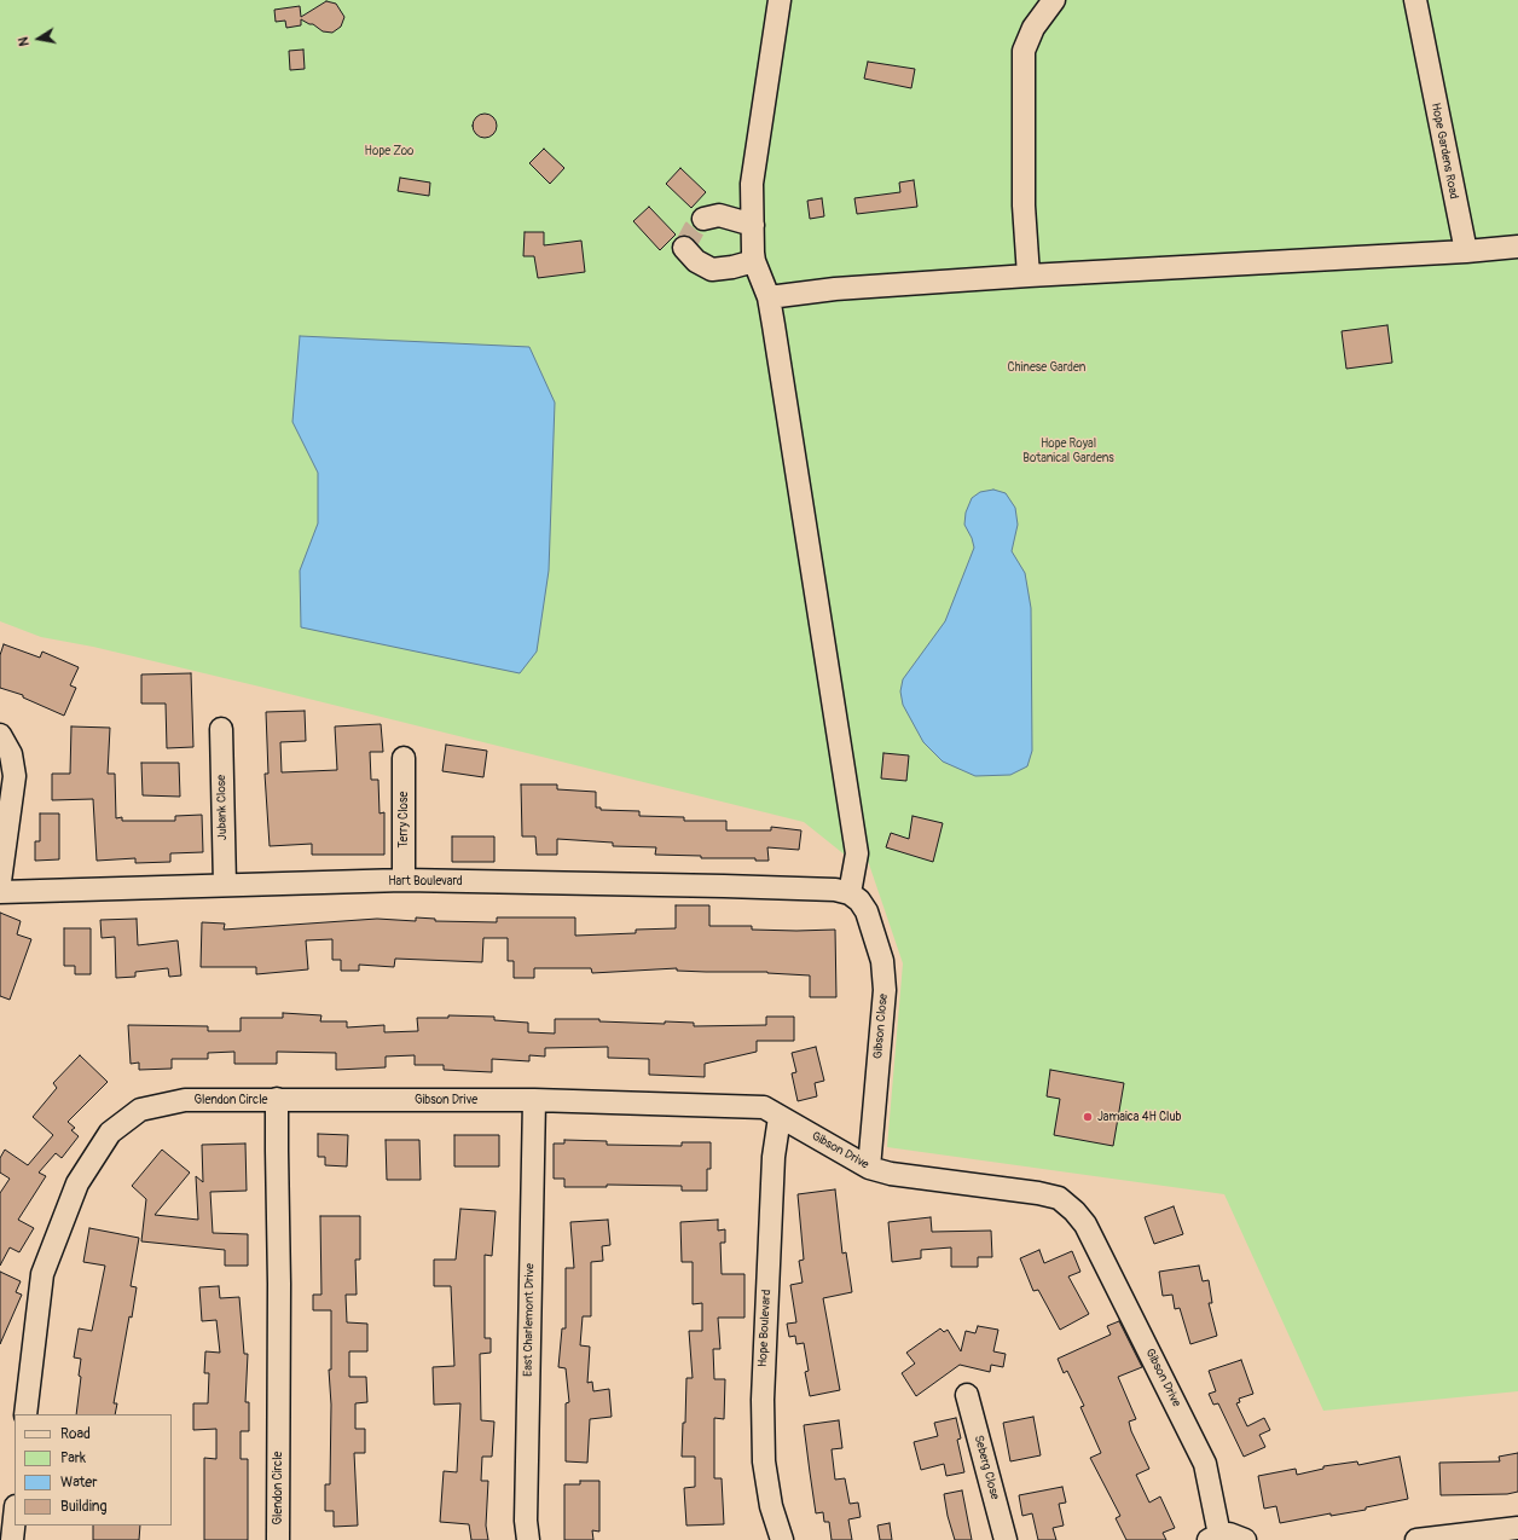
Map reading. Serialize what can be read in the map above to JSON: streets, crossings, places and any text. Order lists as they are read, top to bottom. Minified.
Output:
{"streets":{"street":["Hope Gardens Road","Jubank Close","Terry Close","Hart Boulevard","Gibson Close","Glendon Circle","Gibson Drive","East Charlemont Drive","Hope Boulevard","Seberg Close"]},"crossings":[["Jubank Close","Hart Boulevard"],["Terry Close","Hart Boulevard"],["Hart Boulevard","Gibson Close"],["Gibson Close","Gibson Drive"],["Glendon Circle","Gibson Drive"],["Gibson Drive","East Charlemont Drive"],["Gibson Drive","Hope Boulevard"]],"parks":["Hope Zoo","Chinese Garden","Hope Royal Botanical Gardens"],"places":["Jamaica 4H Club"],"legend":["Road","Park","Water","Building"],"north":"left"}
